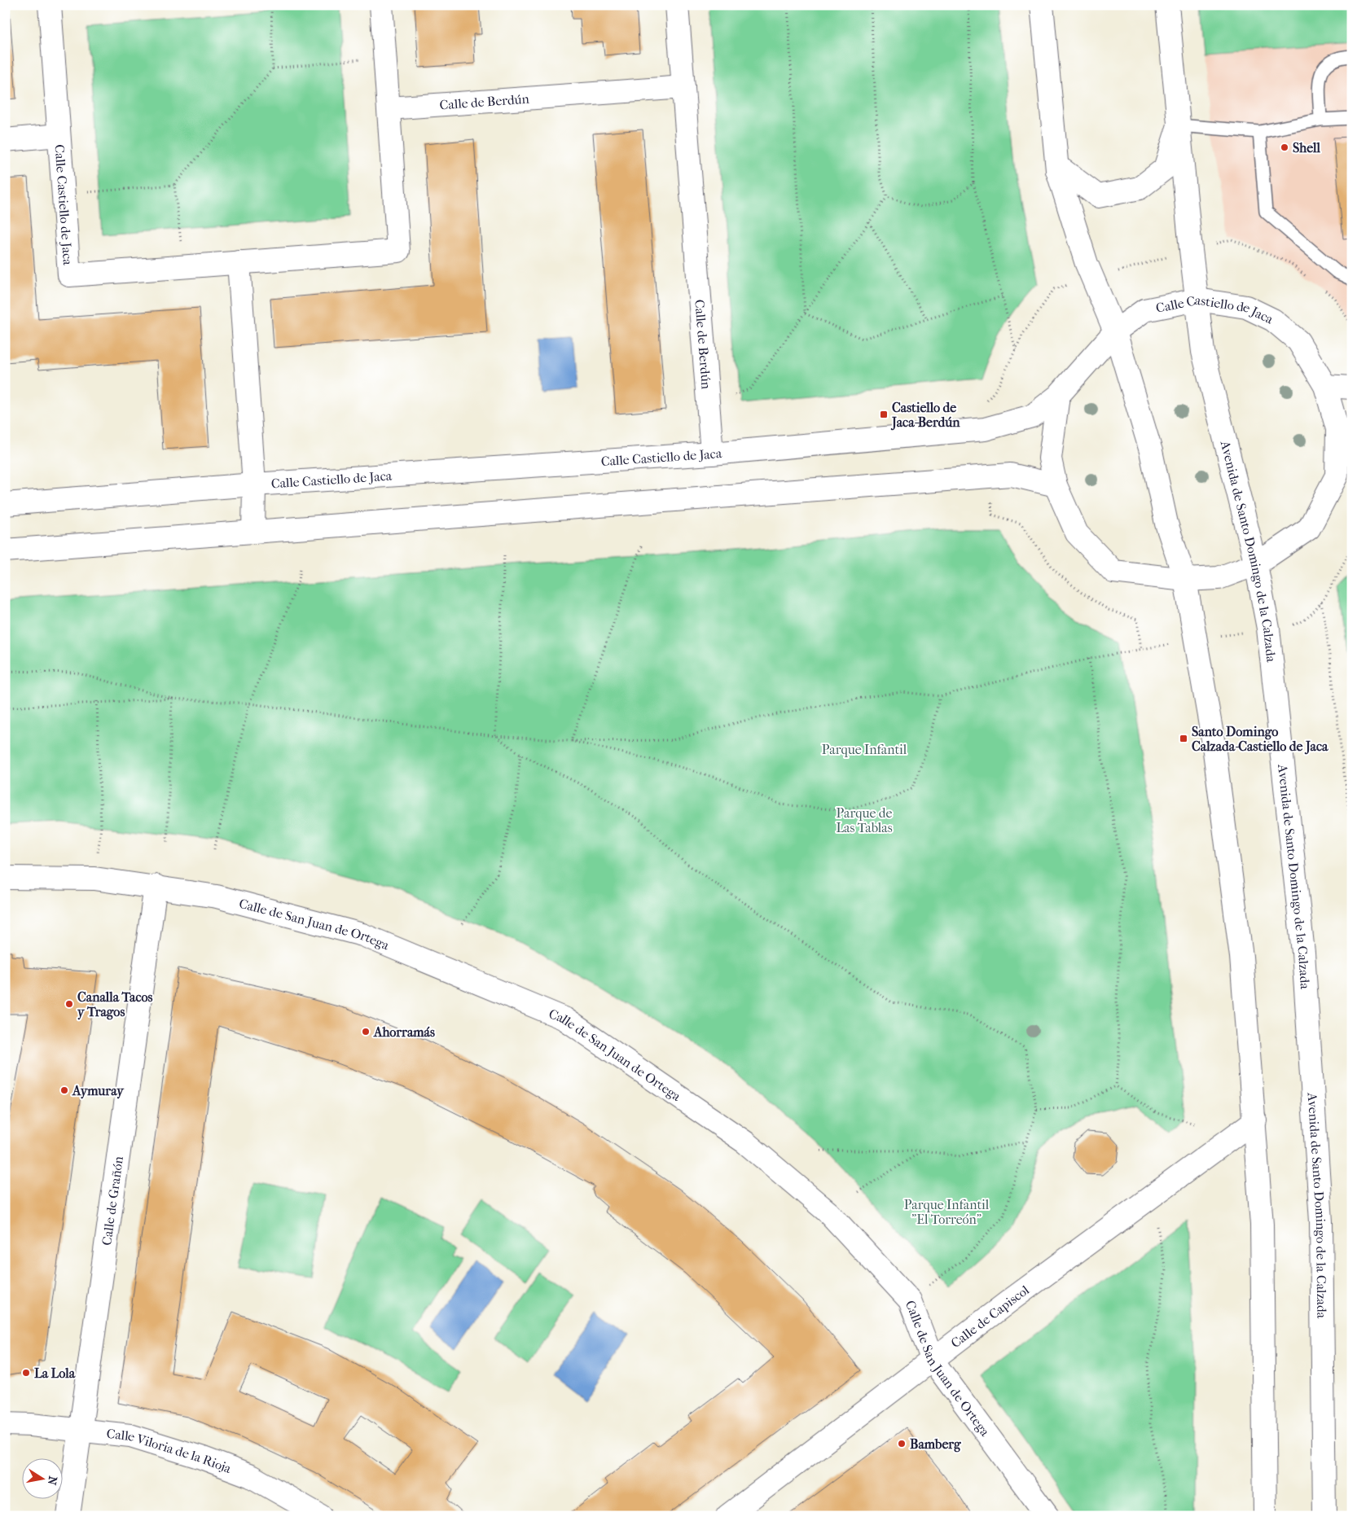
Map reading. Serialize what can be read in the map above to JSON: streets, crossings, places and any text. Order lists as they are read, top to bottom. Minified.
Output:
{"streets":{"street":["Calle de Berdún","Calle Castiello de Jaca","Avenida de Santo Domingo de la Calzada","Calle de San Juan de Ortega","Calle de Grañón","Calle de Capiscol","Calle Viloria de la Rioja"]},"crossings":[["Calle de Berdún","Calle Castiello de Jaca"],["Calle Castiello de Jaca","Avenida de Santo Domingo de la Calzada"],["Calle de San Juan de Ortega","Calle de Grañón"],["Calle de San Juan de Ortega","Calle de Capiscol"],["Calle de Grañón","Calle Viloria de la Rioja"]],"parks":["Parque Infantil","Parque de Las Tablas","Parque Infantil \"El Torreón\""],"places":{"other":["Shell","Canalla Tacos y Tragos","Ahorramás","Aymuray","La Lola","Bamberg"],"transit":["Castiello de Jaca-Berdún","Santo Domingo Calzada-Castiello de Jaca"]},"north":"right"}
